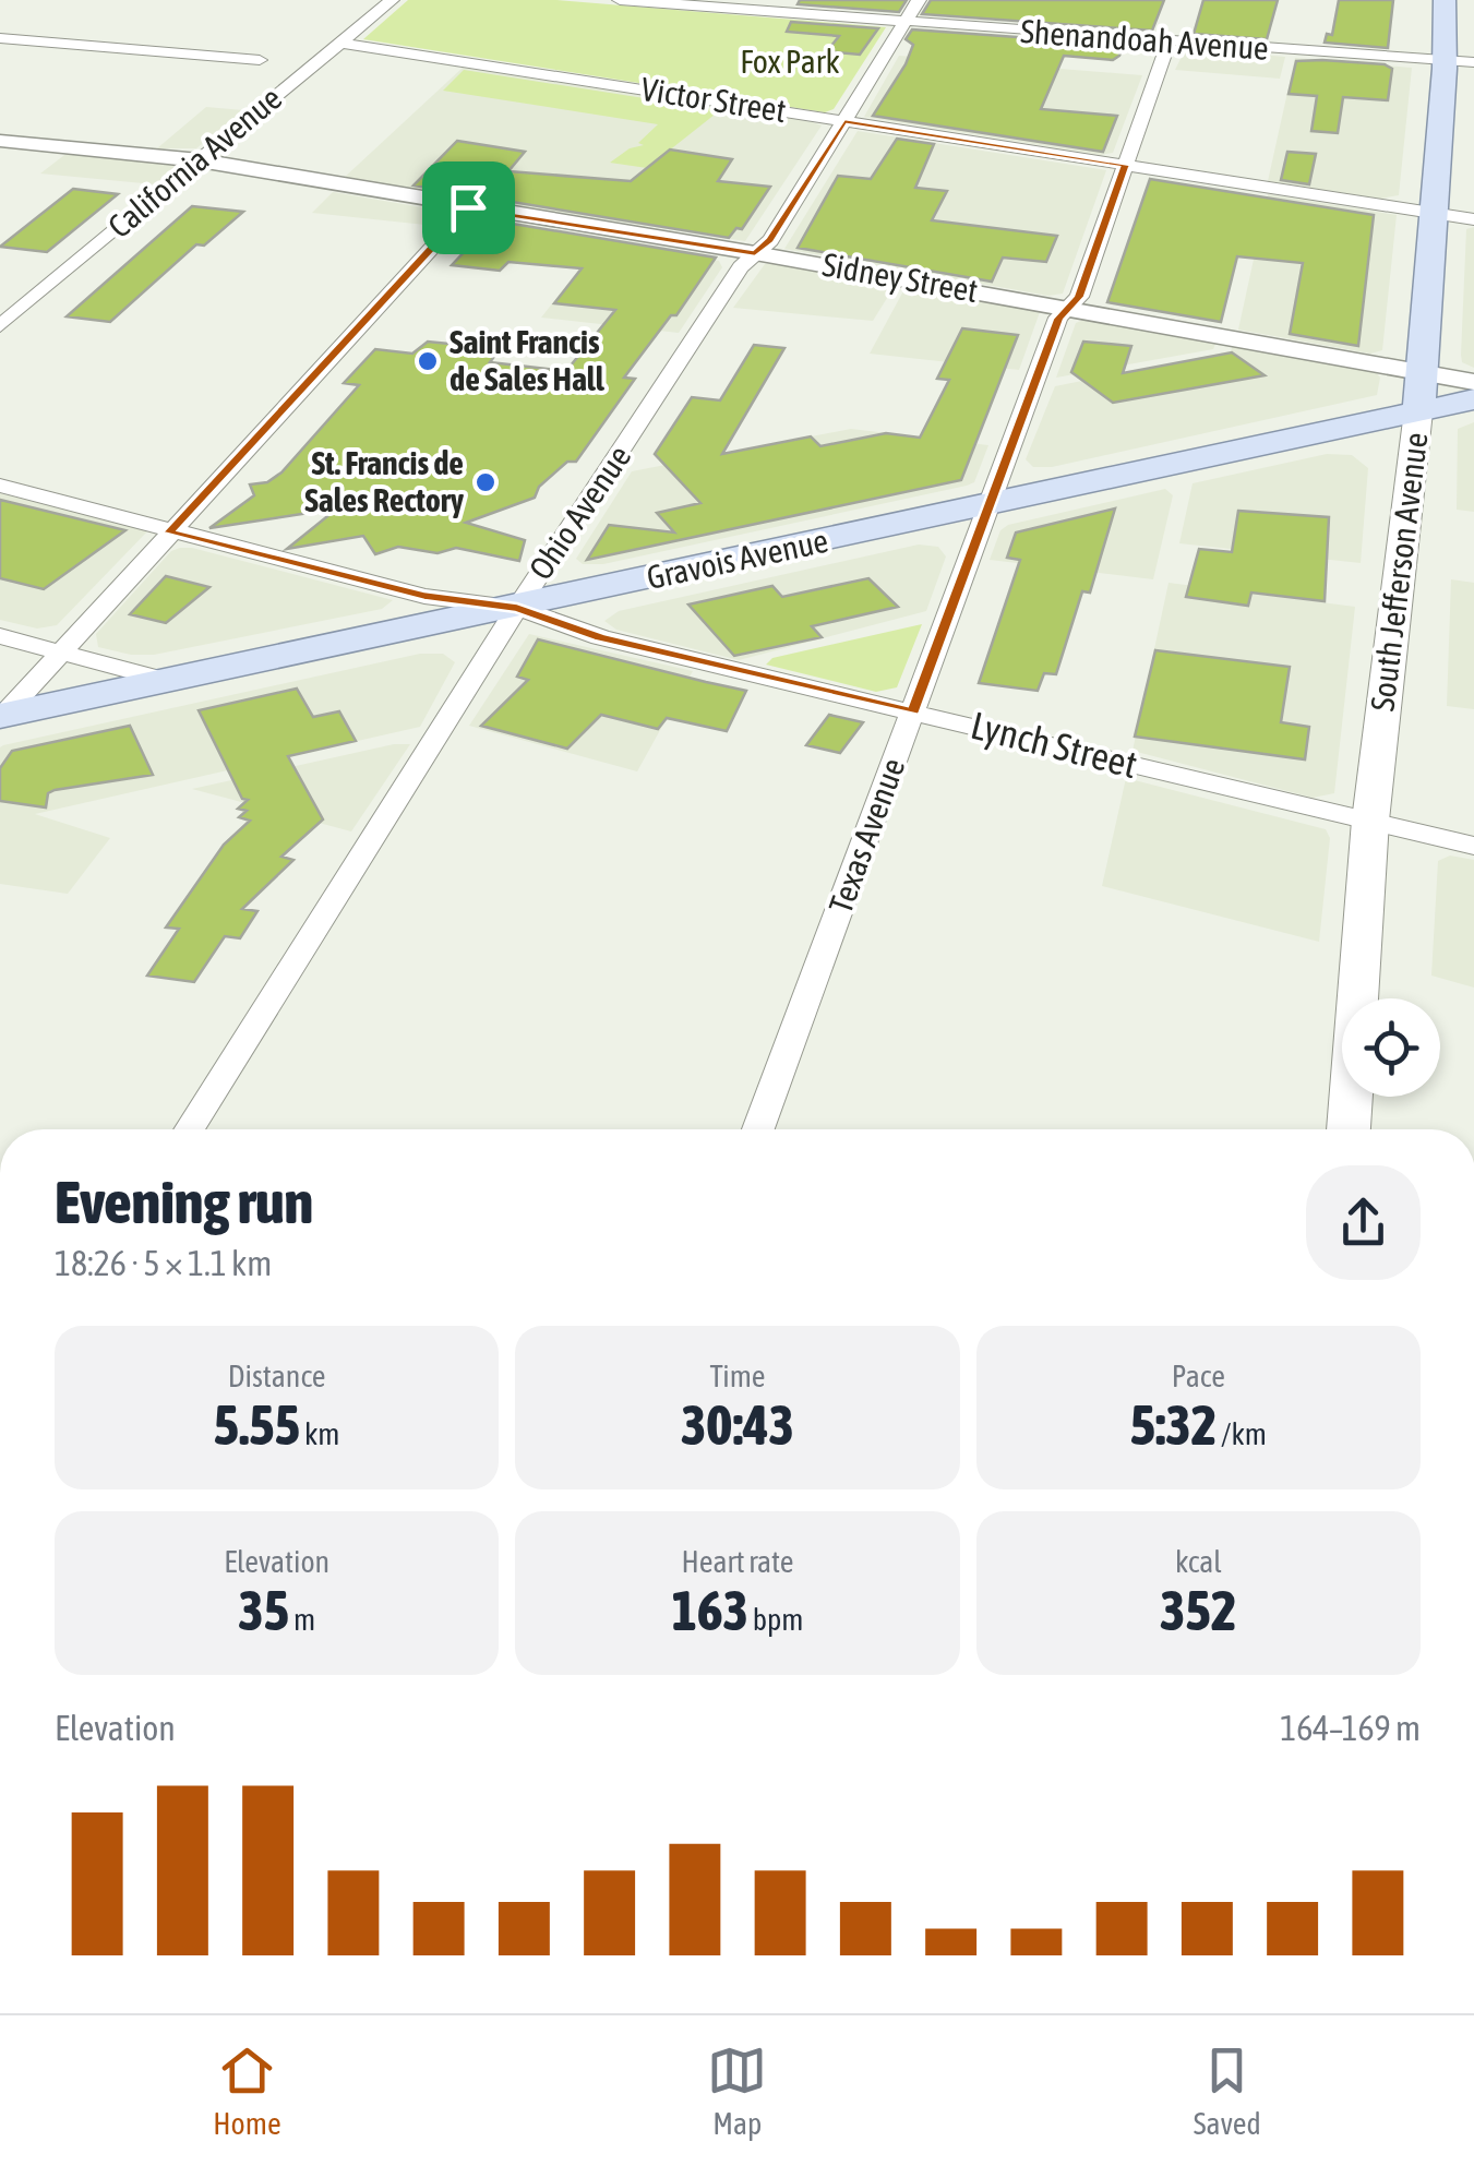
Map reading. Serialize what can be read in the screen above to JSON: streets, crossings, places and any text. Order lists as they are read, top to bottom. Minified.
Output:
{"streets":{"main road":["Gravois Avenue","South Jefferson Avenue"],"street":["Shenandoah Avenue","Victor Street","California Avenue","Sidney Street","Ohio Avenue","Lynch Street","Texas Avenue"]},"crossings":[["Shenandoah Avenue","Ohio Avenue"],["Shenandoah Avenue","South Jefferson Avenue"],["Shenandoah Avenue","Texas Avenue"],["Victor Street","California Avenue"],["Victor Street","Ohio Avenue"],["Victor Street","South Jefferson Avenue"],["Victor Street","Texas Avenue"],["California Avenue","Sidney Street"],["Sidney Street","Ohio Avenue"],["Sidney Street","South Jefferson Avenue"],["Sidney Street","Texas Avenue"],["Ohio Avenue","Gravois Avenue"],["Ohio Avenue","Lynch Street"],["Gravois Avenue","South Jefferson Avenue"],["Gravois Avenue","Lynch Street"],["Gravois Avenue","Texas Avenue"],["South Jefferson Avenue","Lynch Street"],["Lynch Street","Texas Avenue"]],"parks":["Fox Park"],"places":["Saint Francis de Sales Hall","St. Francis de Sales Rectory"],"page":{"heading":["Evening run","18:26 · 5 × 1.1 km"],"stats":[["Distance","5.55 km"],["Time","30:43"],["Pace","5:32 /km"],["Elevation","35 m"],["Heart rate","163 bpm"],["kcal","352"]],"chart":["Elevation","164–169 m"],"tabs":["Home","Map","Saved"]}}
